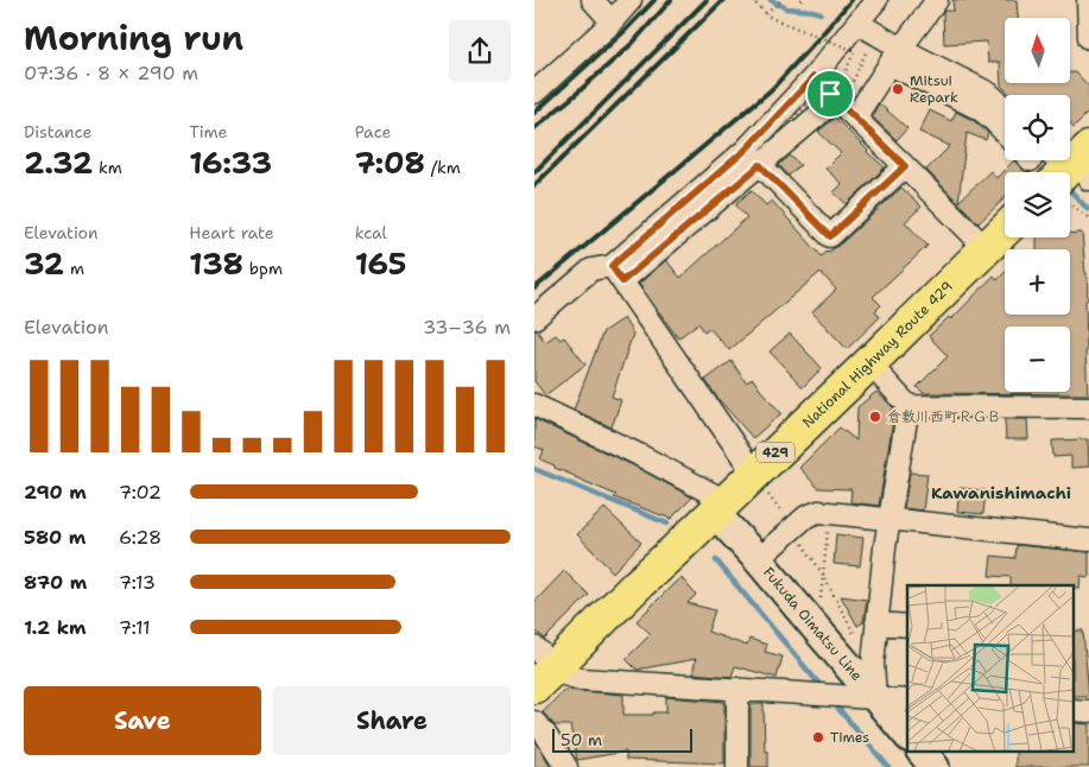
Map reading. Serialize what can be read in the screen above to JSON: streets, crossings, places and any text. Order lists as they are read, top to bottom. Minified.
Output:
{"streets":{"highway":["National Highway Route 429","429"],"main road":["Fukuda Oimatsu Line"]},"crossings":[["National Highway Route 429","Fukuda Oimatsu Line"]],"districts":["Kawanishimachi"],"places":["Mitsui Repark","倉敷川西町ＲＧＢ","Times"],"scale_bar":"50 m","north":"top","page":{"heading":["Morning run","07:36 · 8 × 290 m"],"map_buttons":["+","−"],"stats":[["Distance","2.32 km"],["Time","16:33"],["Pace","7:08 /km"],["Elevation","32 m"],["Heart rate","138 bpm"],["kcal","165"]],"chart":["Elevation","33–36 m"],"list":[{"name":"290 m","note":"7:02"},{"name":"580 m","note":"6:28"},{"name":"870 m","note":"7:13"},{"name":"1.2 km","note":"7:11"}],"buttons":["Save","Share"],"scale":"50 m"}}
